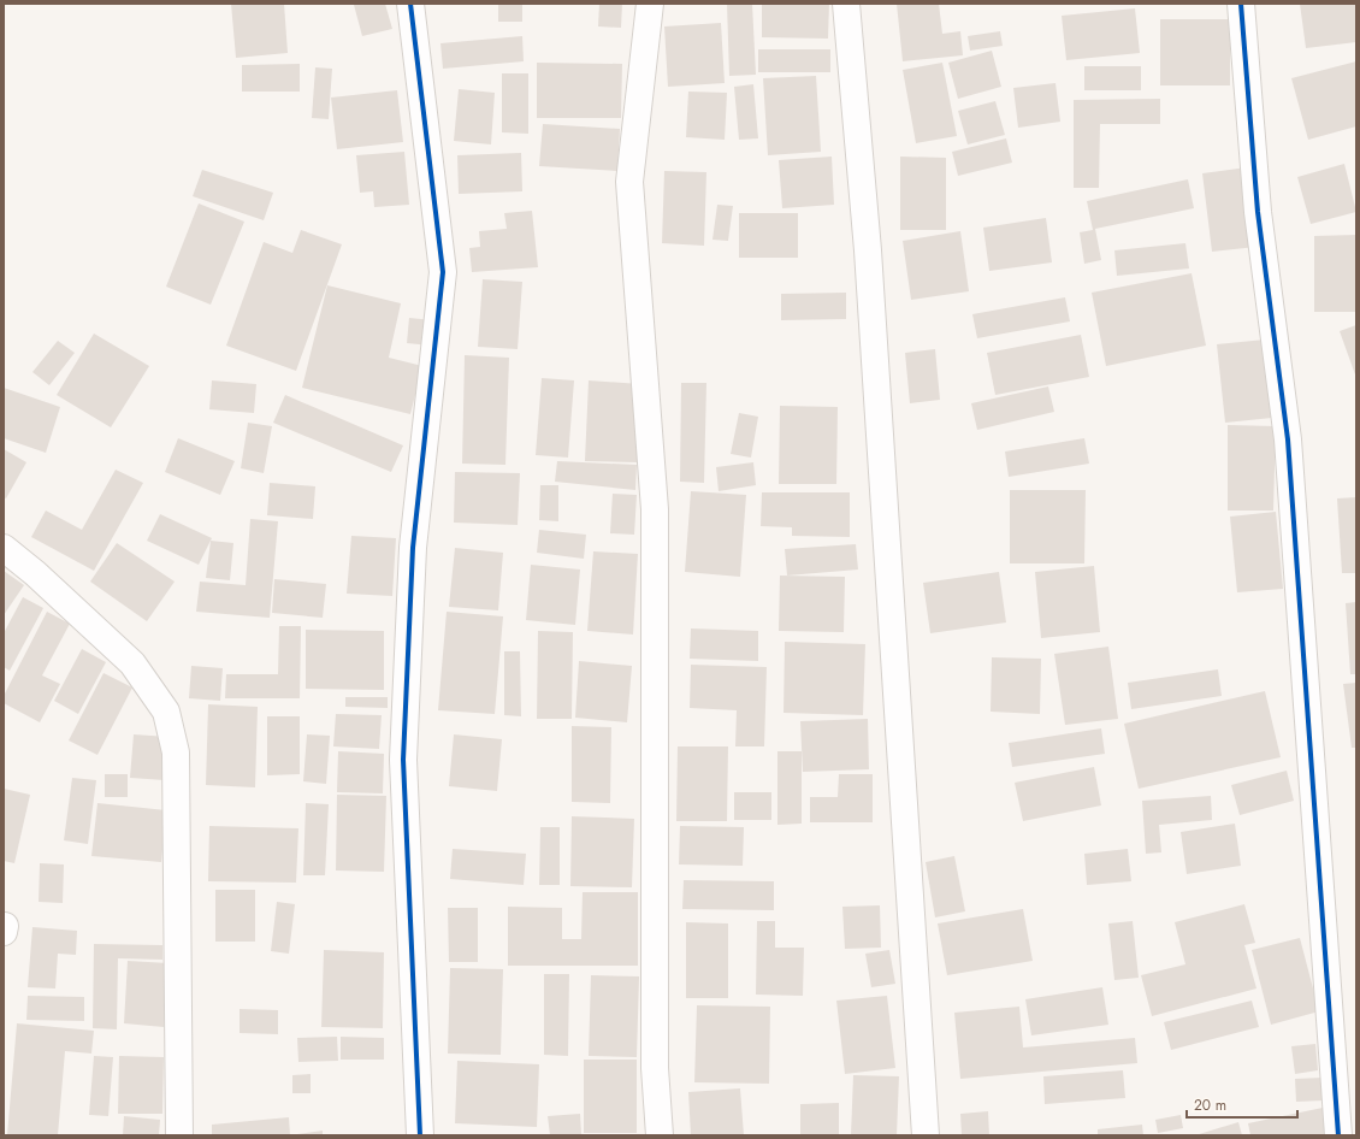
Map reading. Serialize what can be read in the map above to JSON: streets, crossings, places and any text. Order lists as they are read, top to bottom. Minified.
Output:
{"scale_bar":"20 m"}
